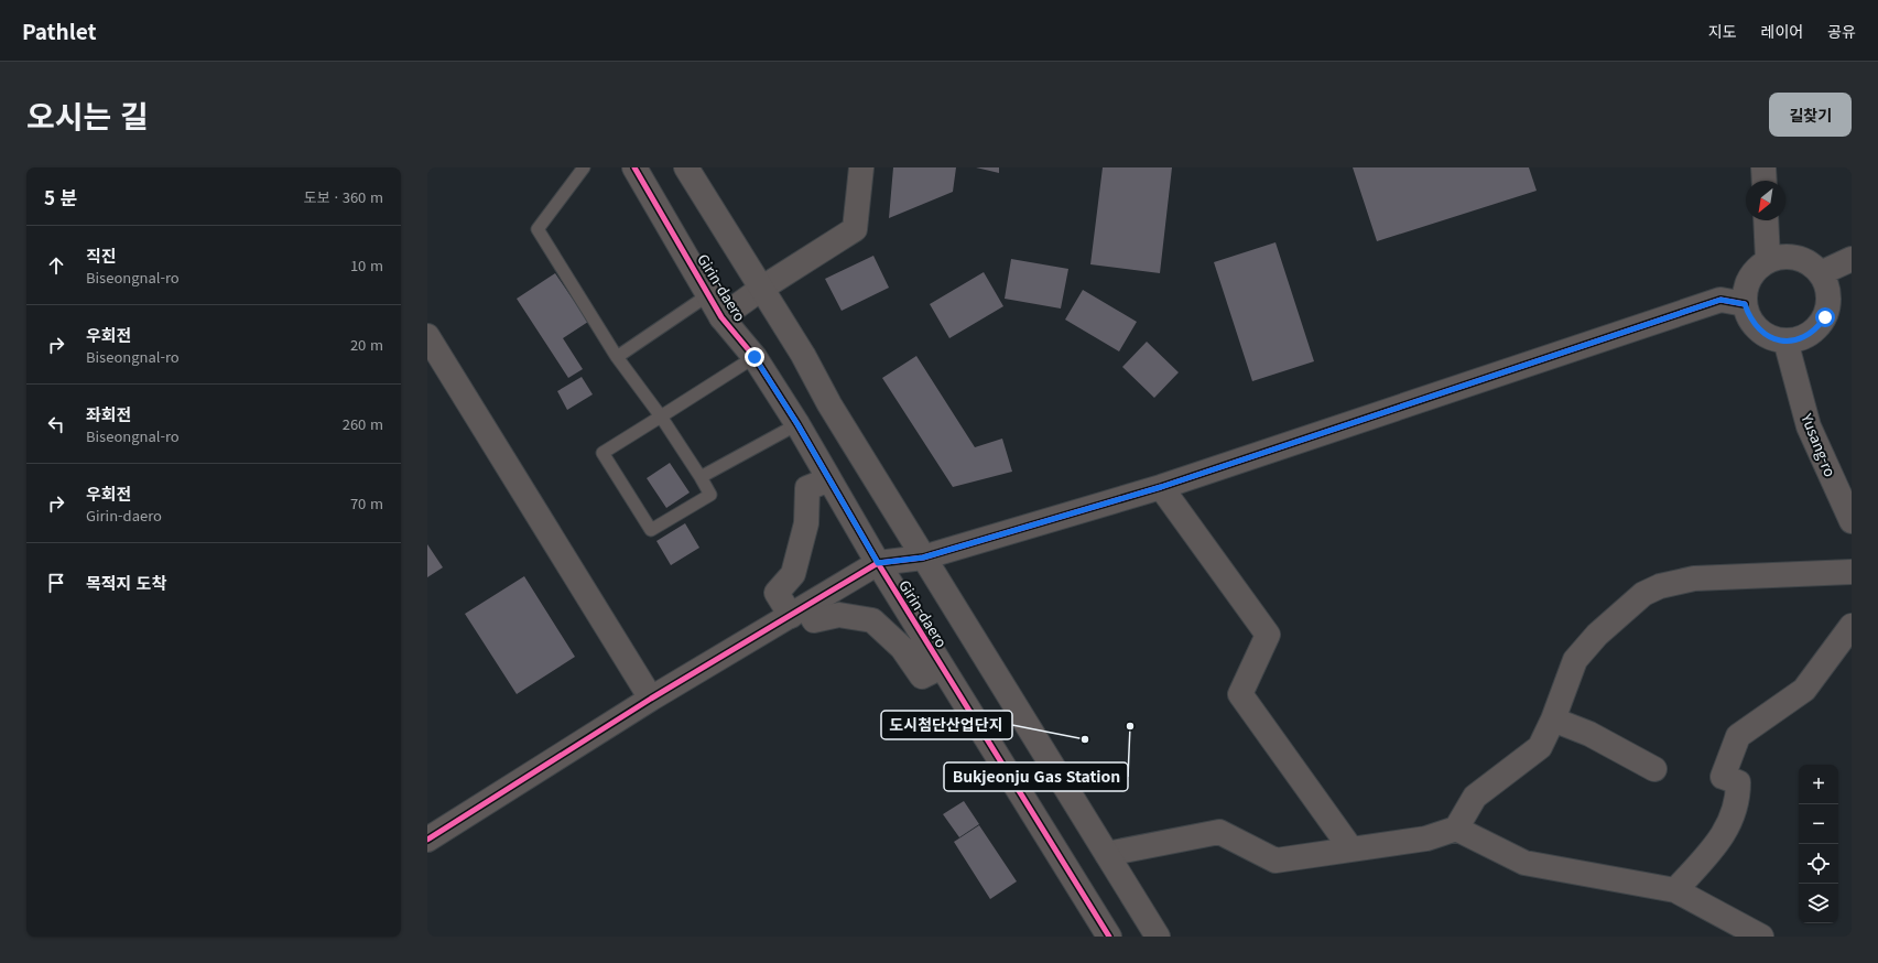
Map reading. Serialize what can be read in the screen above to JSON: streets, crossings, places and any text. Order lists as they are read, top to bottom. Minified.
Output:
{"streets":{"street":["Girin-daero","Yusang-ro"]},"places":["Bukjeonju Gas Station","도시첨단산업단지"],"north":"bottom left","page":{"header":"Pathlet","nav":["지도","레이어","공유"],"title":"오시는 길","buttons":"길찾기","heading":["5 분","도보 · 360 m"],"list":[["직진","Biseongnal-ro","10 m"],["우회전","Biseongnal-ro","20 m"],["좌회전","Biseongnal-ro","260 m"],["우회전","Girin-daero","70 m"],"목적지 도착"],"map_buttons":["+","−"]}}
